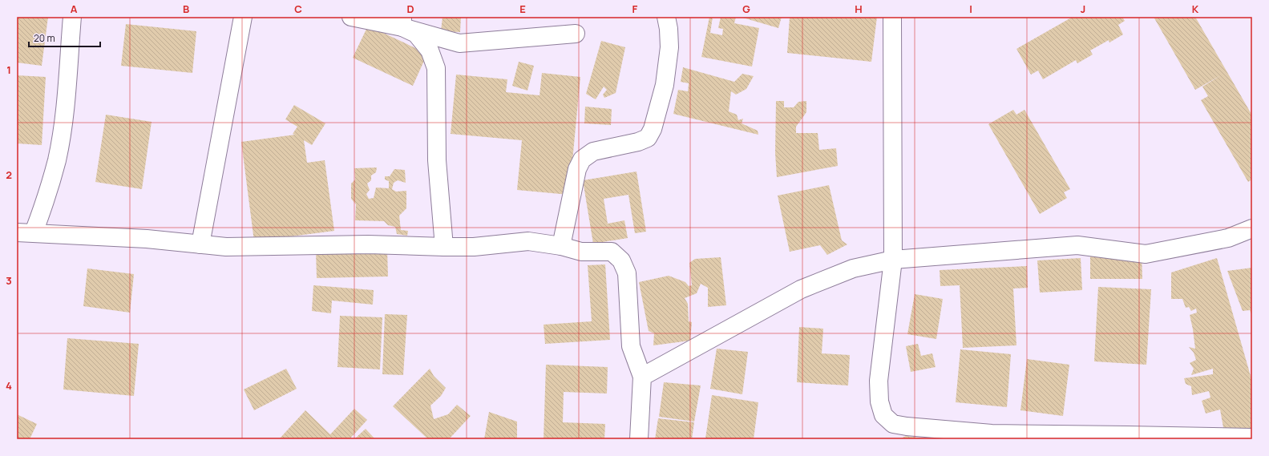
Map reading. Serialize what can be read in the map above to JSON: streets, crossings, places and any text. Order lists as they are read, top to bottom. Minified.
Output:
{"scale_bar":"20 m","grid":{"columns":["A","B","C","D","E","F","G","H","I","J","K"],"rows":["1","2","3","4"]}}
